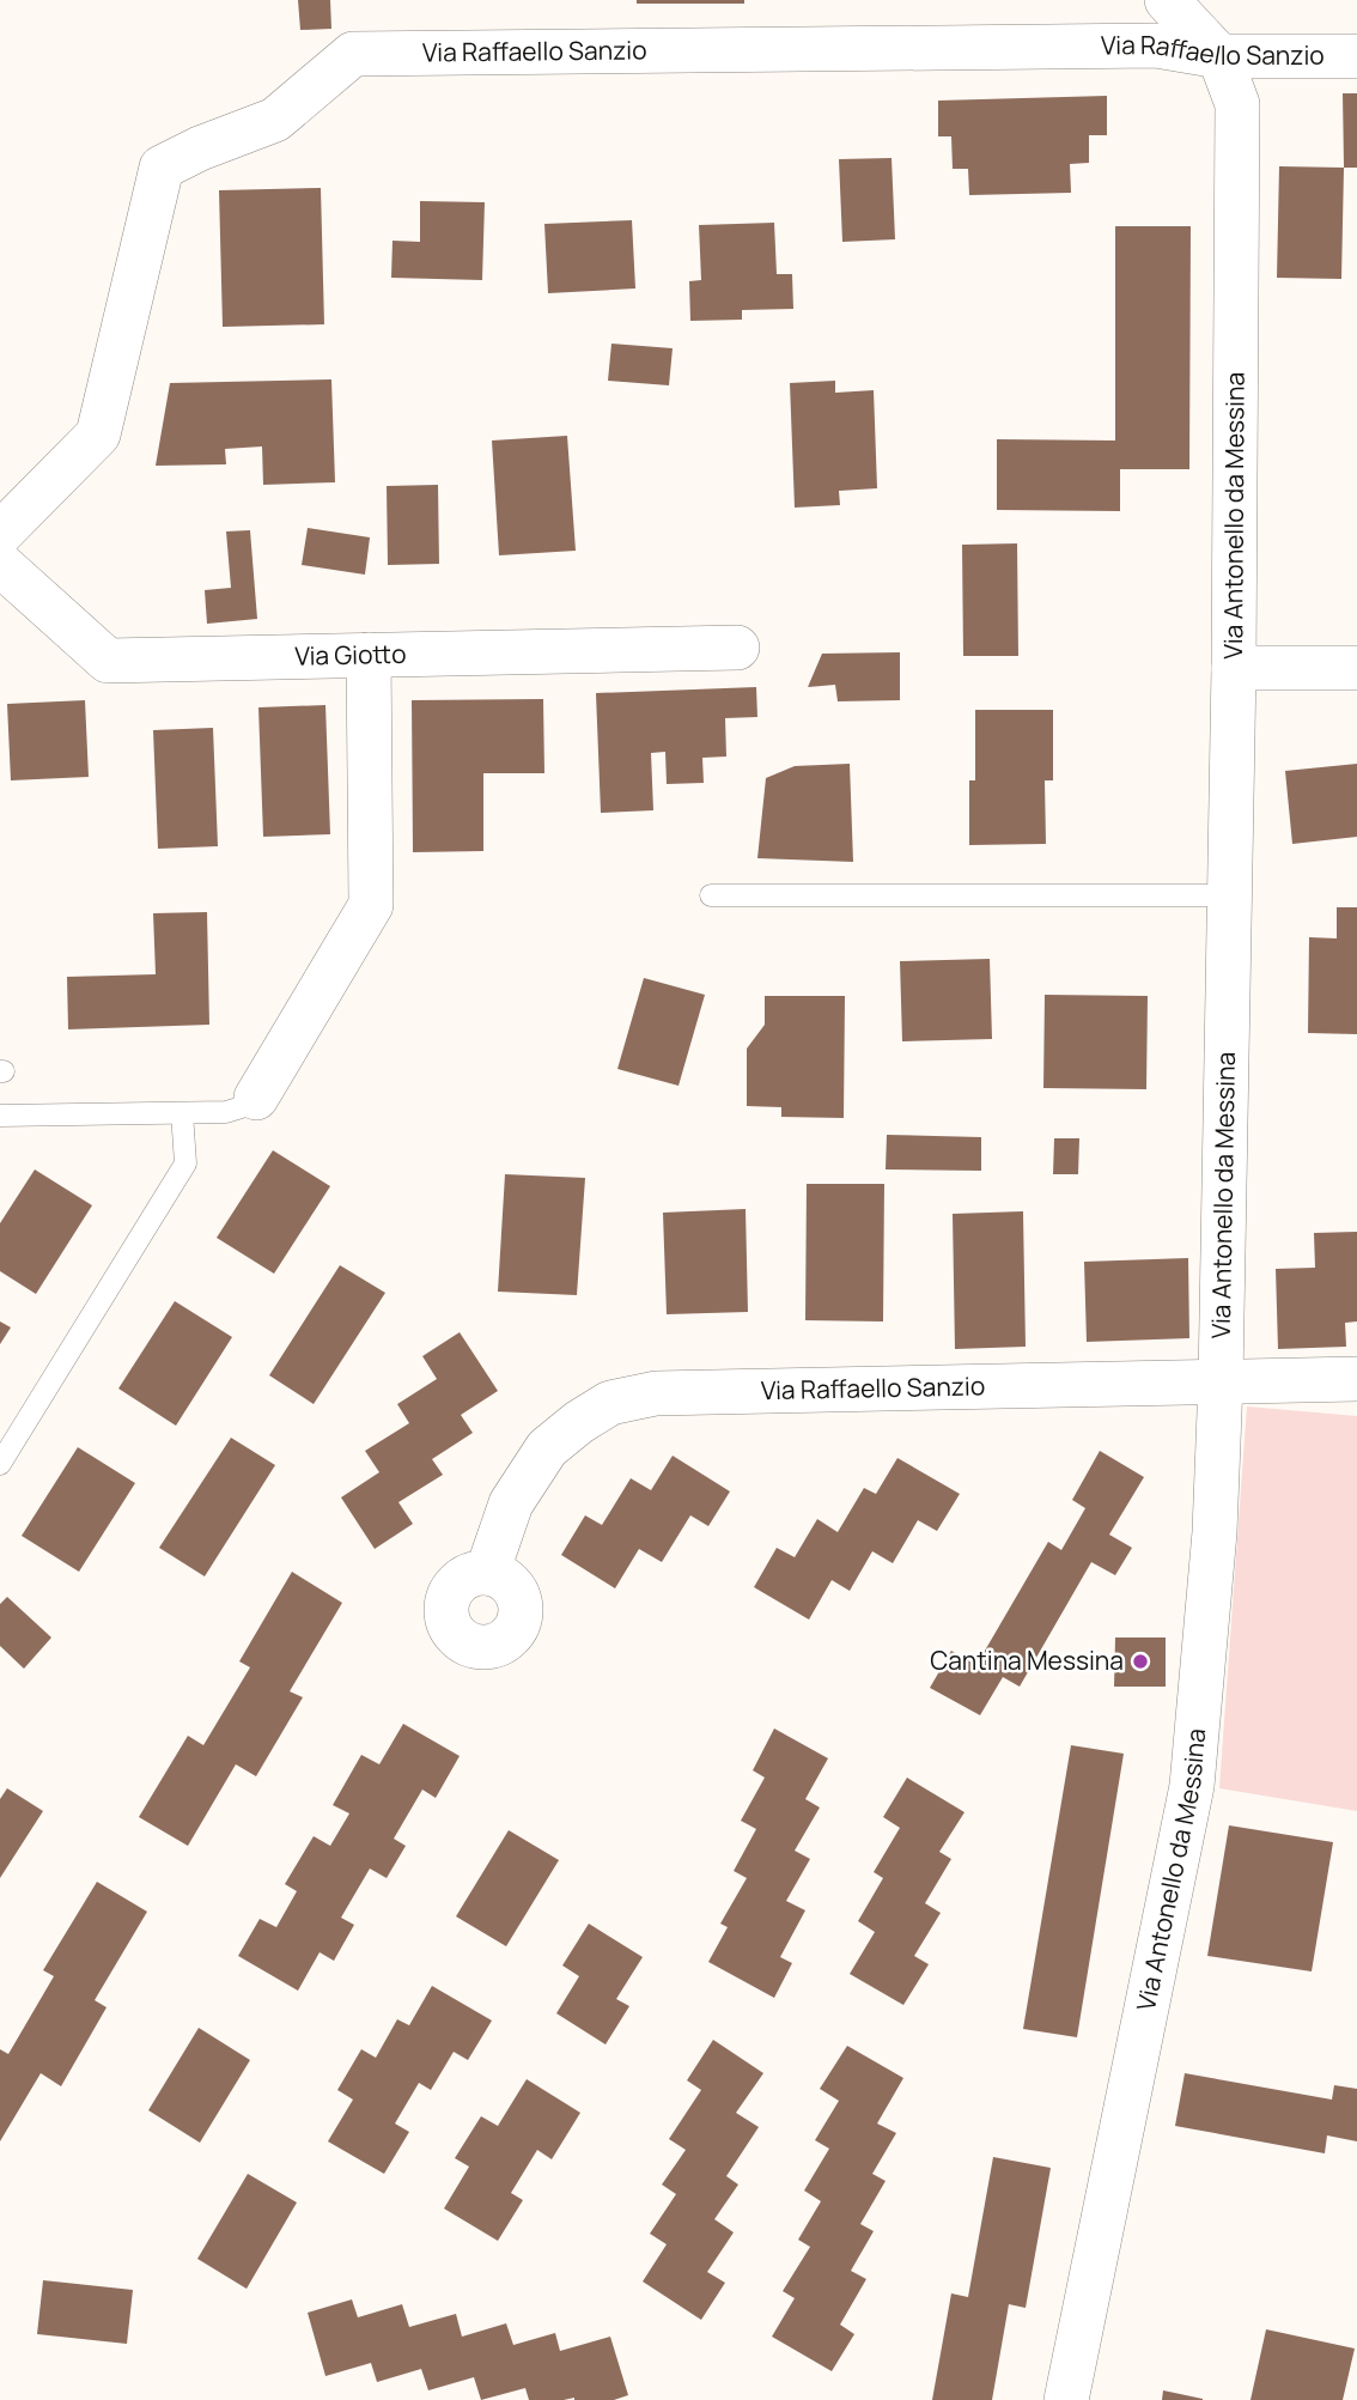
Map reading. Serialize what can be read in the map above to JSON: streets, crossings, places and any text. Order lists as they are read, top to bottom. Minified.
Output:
{"streets":{"street":["Via Raffaello Sanzio","Via Antonello da Messina","Via Giotto"]},"crossings":[["Via Raffaello Sanzio","Via Antonello da Messina"]],"places":["Cantina Messina"]}
